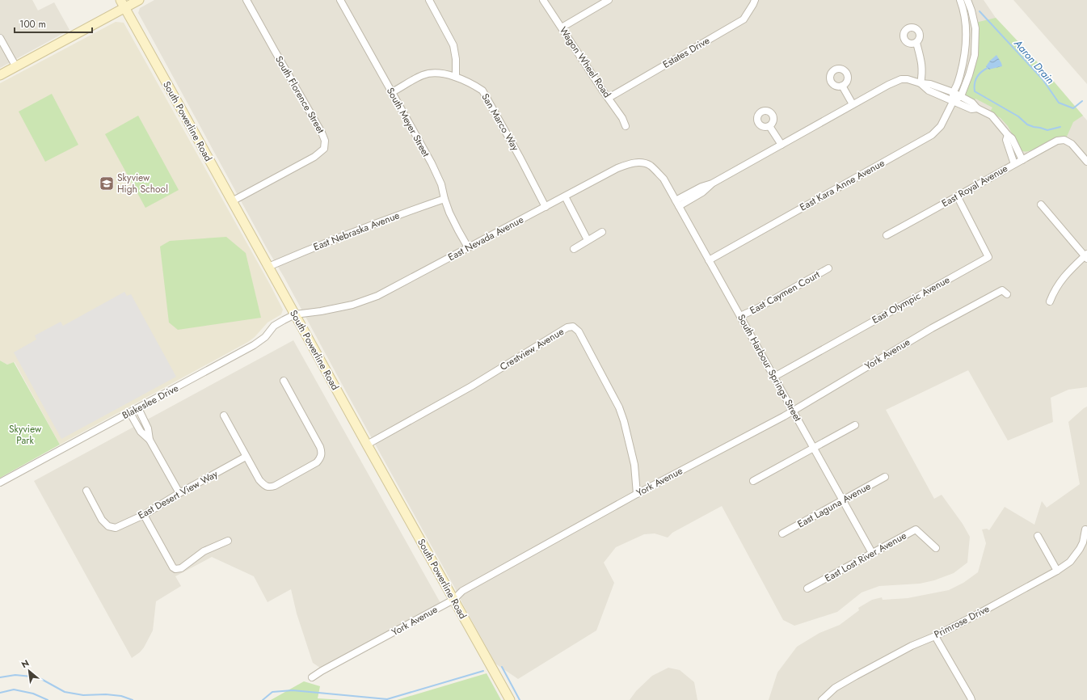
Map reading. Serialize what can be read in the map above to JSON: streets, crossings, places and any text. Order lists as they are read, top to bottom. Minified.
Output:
{"streets":{"street":["Estates Drive","Wagon Wheel Road","South Florence Street","South Powerline Road","South Meyer Street","San Marco Way","East Kara Anne Avenue","East Royal Avenue","East Nebraska Avenue","East Nevada Avenue","East Caymen Court","East Olympic Avenue","Crestview Avenue","York Avenue","South Harbour Springs Street","Blakeslee Drive","East Desert View Way","East Laguna Avenue","East Lost River Avenue","Primrose Drive"]},"crossings":[["Estates Drive","Wagon Wheel Road"],["South Florence Street","South Powerline Road"],["South Powerline Road","East Nebraska Avenue"],["South Powerline Road","East Nevada Avenue"],["South Powerline Road","Crestview Avenue"],["South Powerline Road","York Avenue"],["South Powerline Road","Blakeslee Drive"],["South Meyer Street","San Marco Way"],["South Meyer Street","East Nebraska Avenue"],["South Meyer Street","East Nevada Avenue"],["San Marco Way","East Nevada Avenue"],["East Kara Anne Avenue","South Harbour Springs Street"],["East Royal Avenue","East Olympic Avenue"],["East Nevada Avenue","South Harbour Springs Street"],["East Nevada Avenue","Blakeslee Drive"],["East Caymen Court","South Harbour Springs Street"],["East Olympic Avenue","South Harbour Springs Street"],["Crestview Avenue","York Avenue"],["York Avenue","South Harbour Springs Street"],["South Harbour Springs Street","East Laguna Avenue"],["South Harbour Springs Street","East Lost River Avenue"]],"water":["Aaron Drain"],"parks":["Skyview Park"],"places":{"school or university":["Skyview High School"]},"scale_bar":"100 m","north":"top left"}
